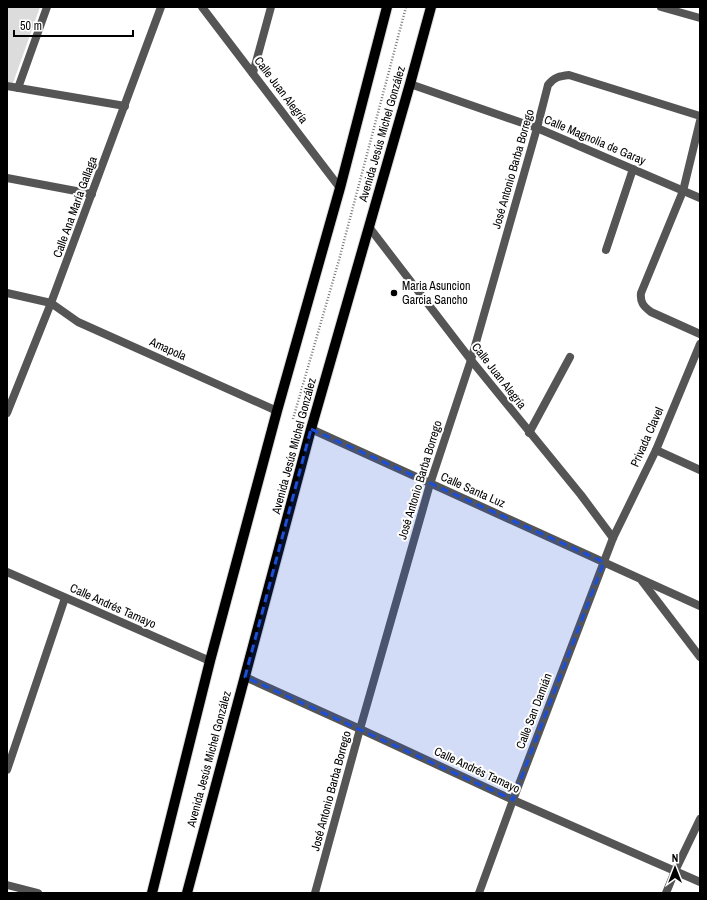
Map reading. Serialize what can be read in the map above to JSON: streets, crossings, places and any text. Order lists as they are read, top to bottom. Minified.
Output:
{"streets":{"main road":["Avenida Jesús Michel González"],"street":["Calle Juan Alegría","Calle Magnolia de Garay","José Antonio Barba Borrego","Calle Ana María Gallaga","Amapola","Privada Clavel","Calle Santa Luz","Calle Andrés Tamayo","Calle San Damián"]},"crossings":[["Calle Juan Alegría","Avenida Jesús Michel González"],["Calle Juan Alegría","José Antonio Barba Borrego"],["Calle Juan Alegría","Privada Clavel"],["Calle Juan Alegría","Calle San Damián"],["Avenida Jesús Michel González","Calle Magnolia de Garay"],["Avenida Jesús Michel González","Amapola"],["Avenida Jesús Michel González","Calle Santa Luz"],["Avenida Jesús Michel González","Calle Andrés Tamayo"],["Calle Magnolia de Garay","José Antonio Barba Borrego"],["José Antonio Barba Borrego","Calle Santa Luz"],["José Antonio Barba Borrego","Calle Andrés Tamayo"],["Calle Ana María Gallaga","Amapola"],["Privada Clavel","Calle San Damián"],["Calle Santa Luz","Calle San Damián"],["Calle Andrés Tamayo","Calle San Damián"]],"places":["Maria Asuncion Garcia Sancho"],"scale_bar":"50 m","north":"top"}
